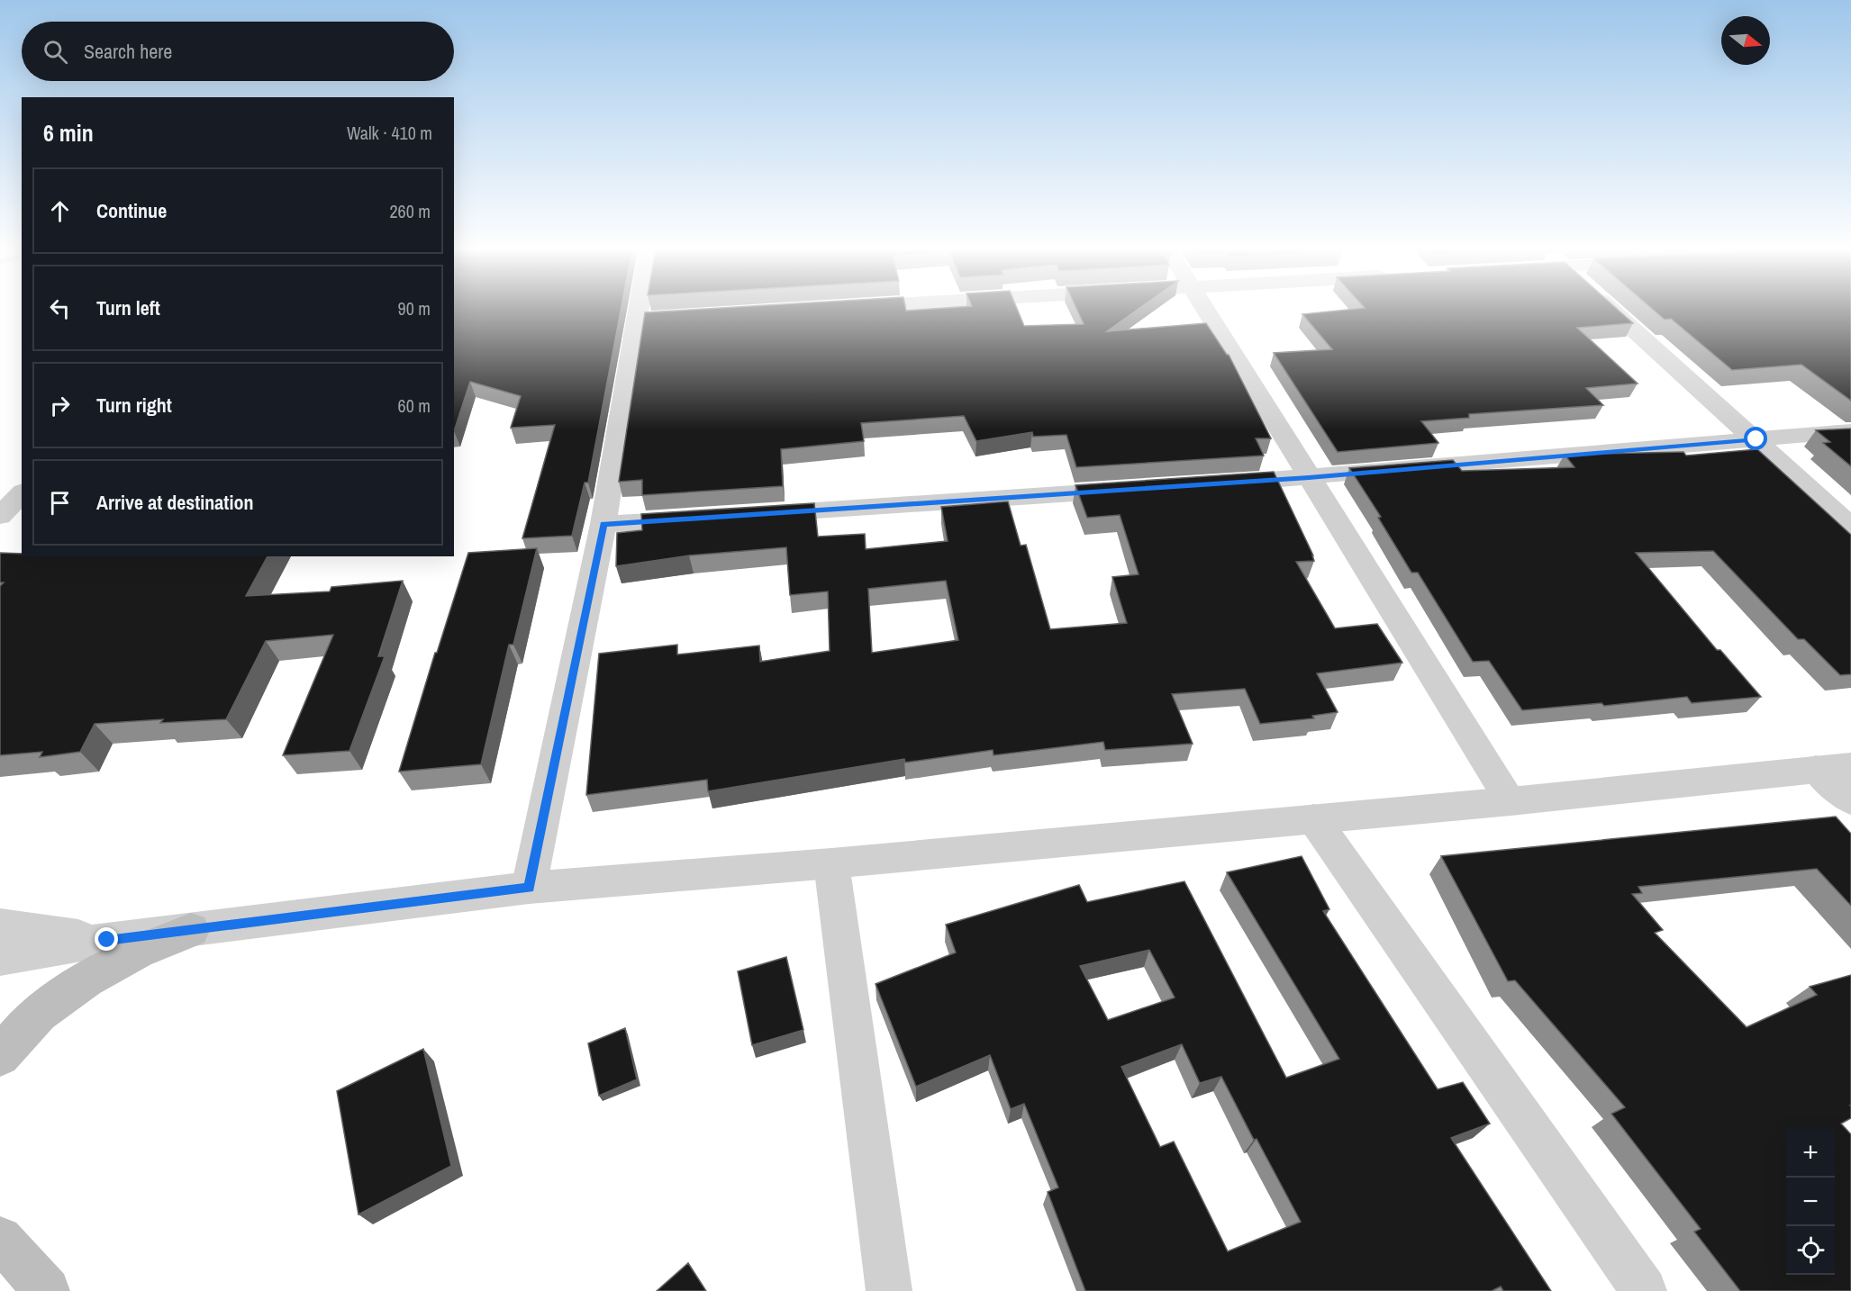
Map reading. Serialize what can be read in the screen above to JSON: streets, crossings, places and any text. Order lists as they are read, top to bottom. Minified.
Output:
{"north":"right","page":{"search":"Search here","heading":["6 min","Walk · 410 m"],"list":[["Continue","260 m"],["Turn left","90 m"],["Turn right","60 m"],"Arrive at destination"],"map_buttons":["+","−"]}}
